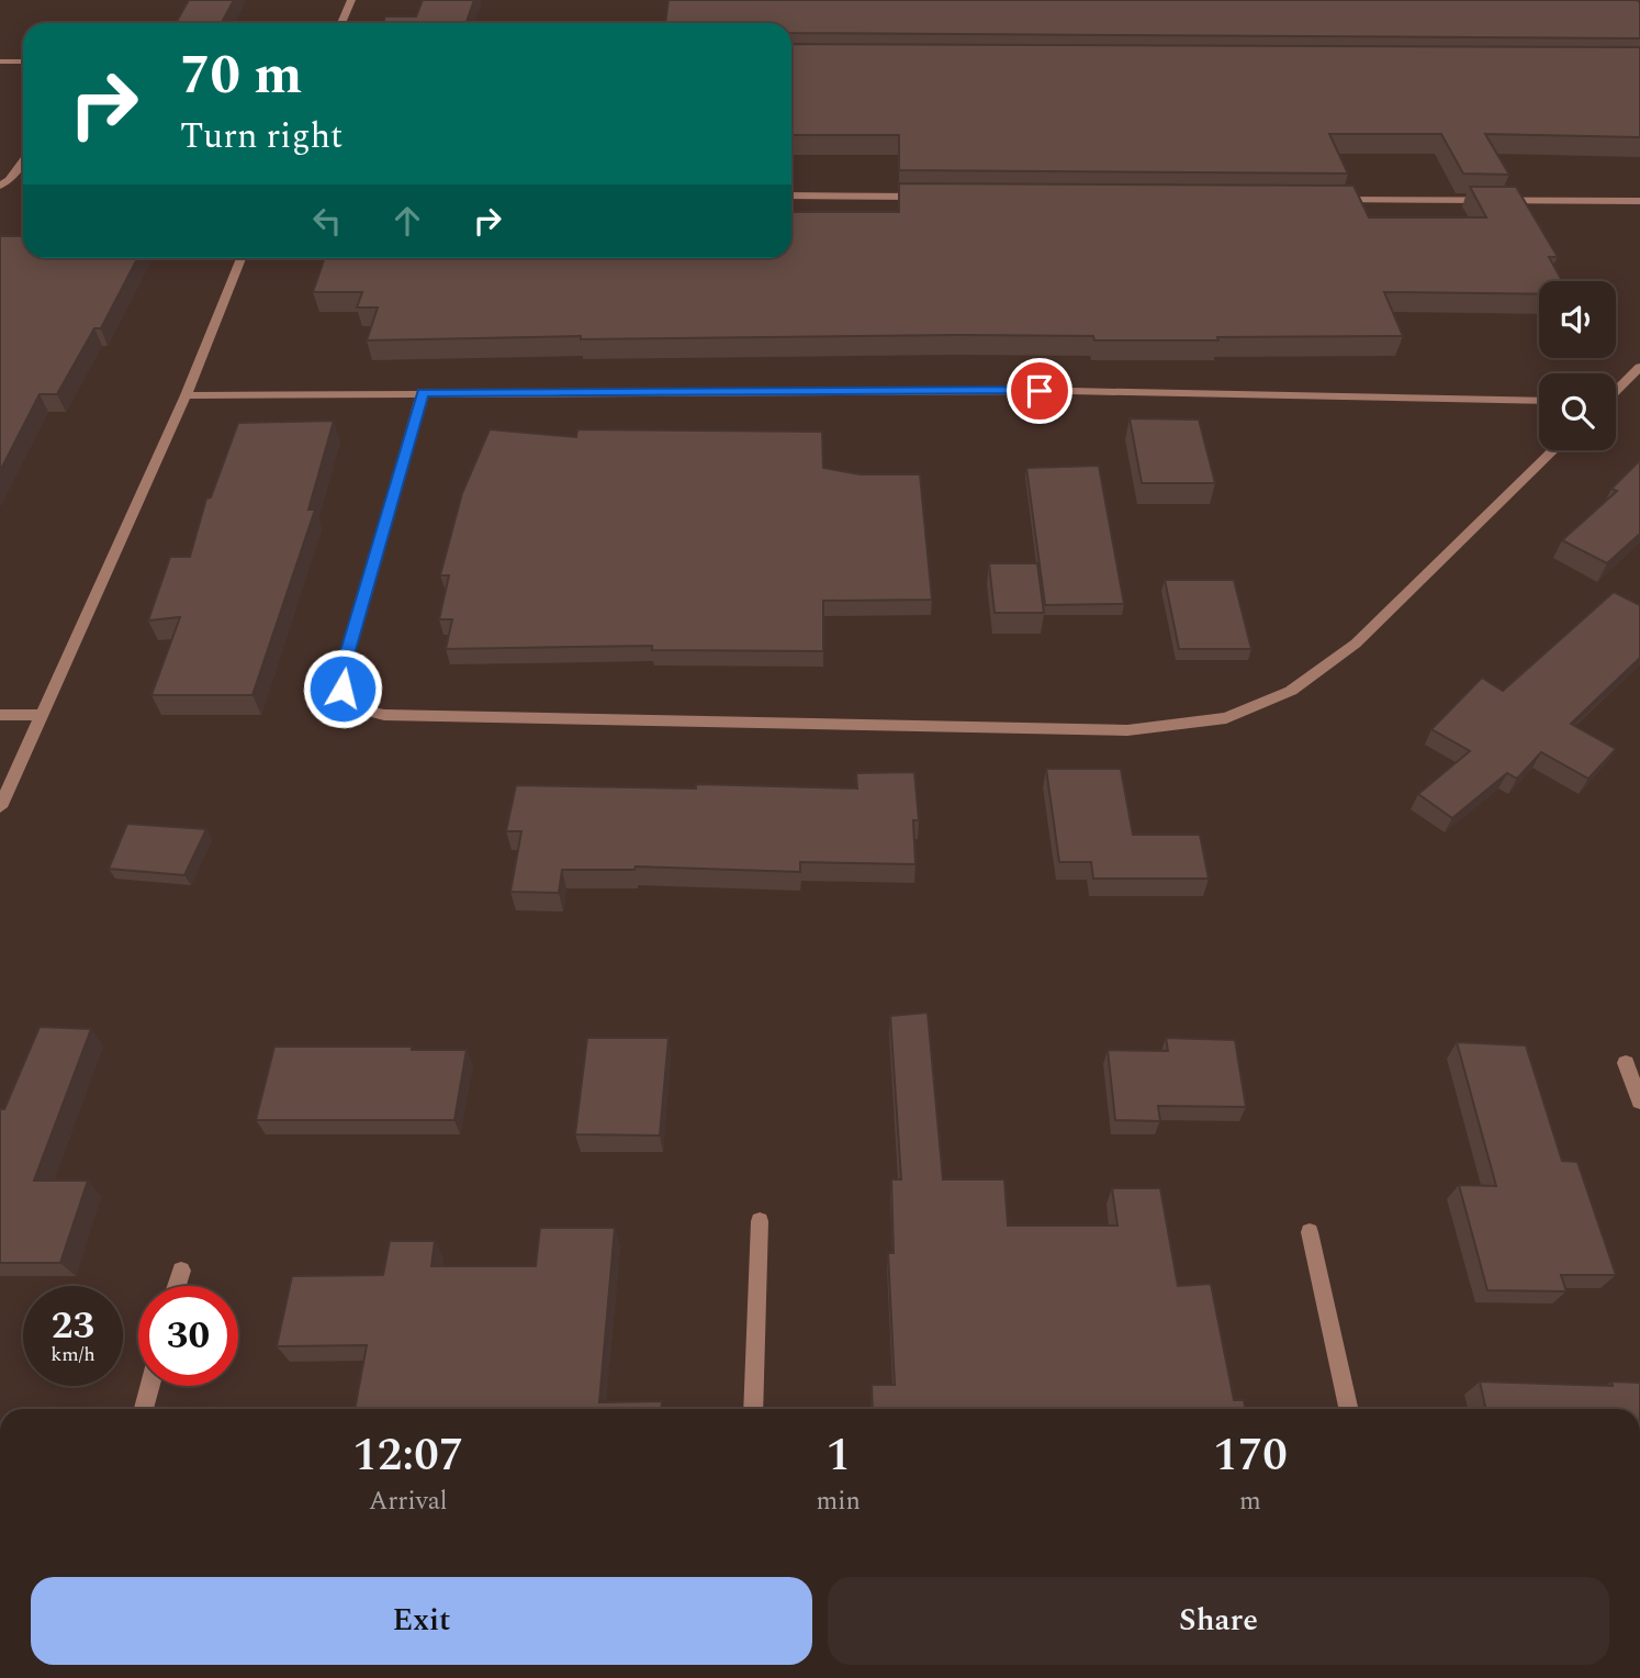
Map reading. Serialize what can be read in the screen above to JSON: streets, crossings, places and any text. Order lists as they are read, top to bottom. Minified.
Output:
{"page":{"turn":["70 m","Turn right"],"speed":"23 km/h","limit":"30","eta":["12:07","Arrival","1","min","170","m"],"buttons":["Exit","Share"]}}
